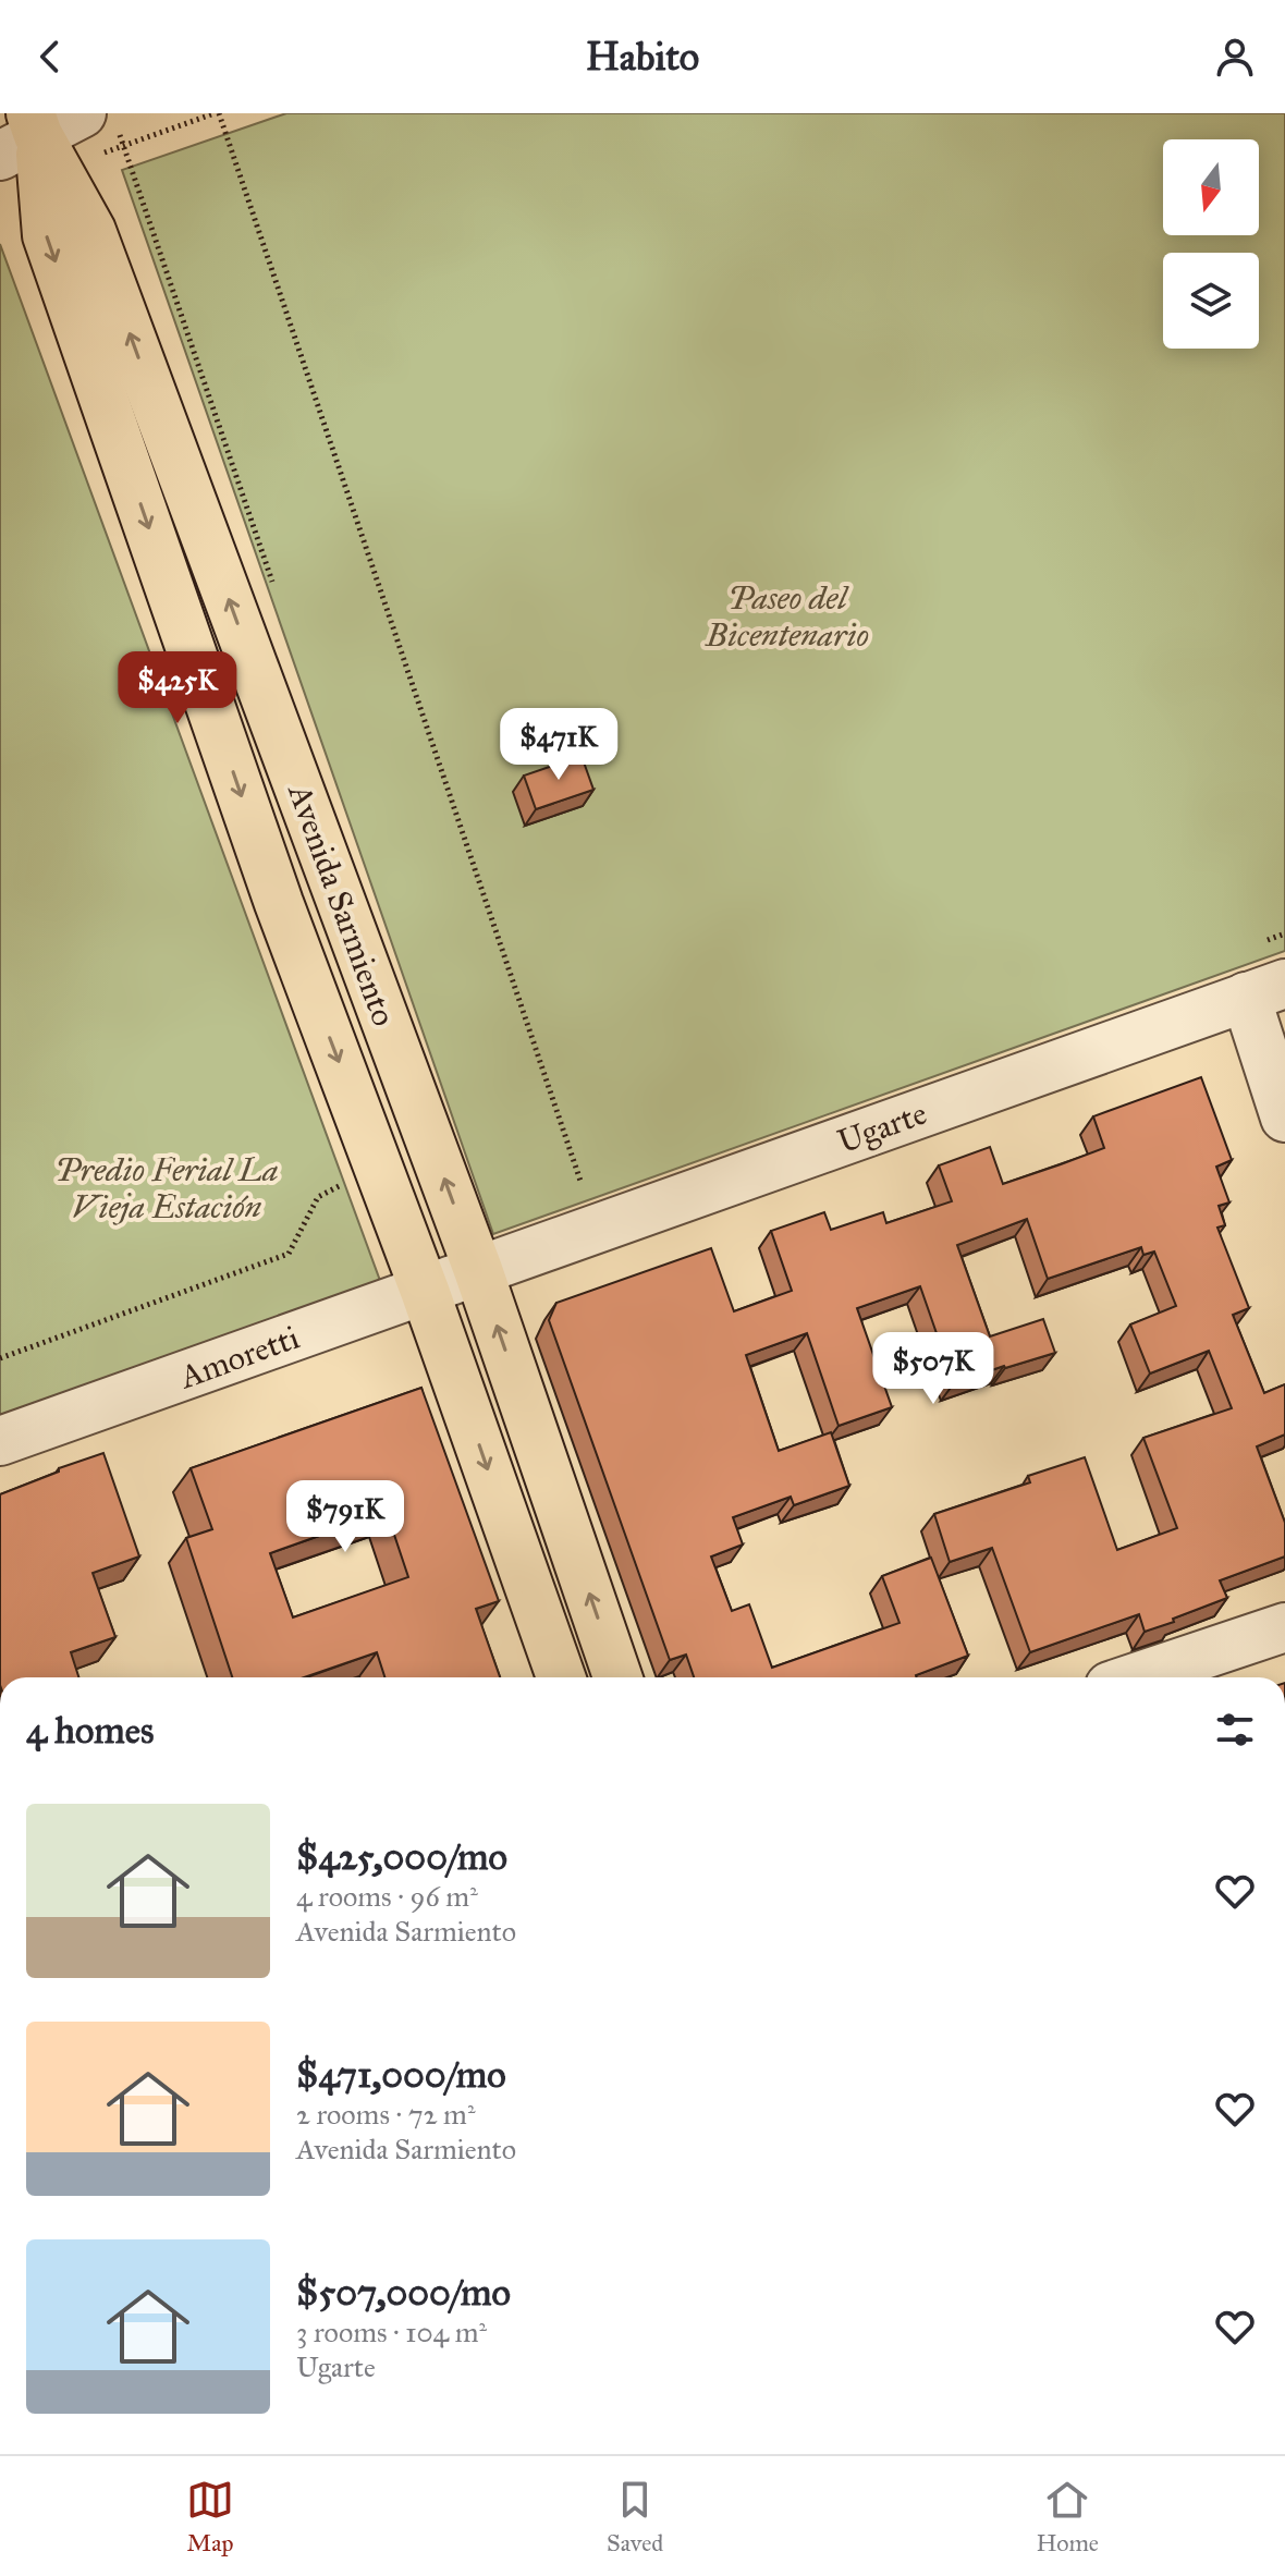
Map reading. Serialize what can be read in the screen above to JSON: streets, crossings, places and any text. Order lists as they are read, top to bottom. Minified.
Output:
{"streets":{"main road":["Avenida Sarmiento"],"street":["Ugarte","Amoretti"]},"crossings":[["Avenida Sarmiento","Ugarte"],["Avenida Sarmiento","Amoretti"],["Ugarte","Amoretti"]],"parks":["Paseo del Bicentenario","Predio Ferial La Vieja Estación"],"north":"bottom","page":{"header":"Habito","price":["$425K","$471K","$507K","$791K"],"heading":"4 homes","list":[{"name":"$425,000/mo","note":"4 rooms · 96 m² · Avenida Sarmiento"},{"name":"$471,000/mo","note":"2 rooms · 72 m² · Avenida Sarmiento"},{"name":"$507,000/mo","note":"3 rooms · 104 m² · Ugarte"}],"tabs":["Map","Saved","Home"]}}
